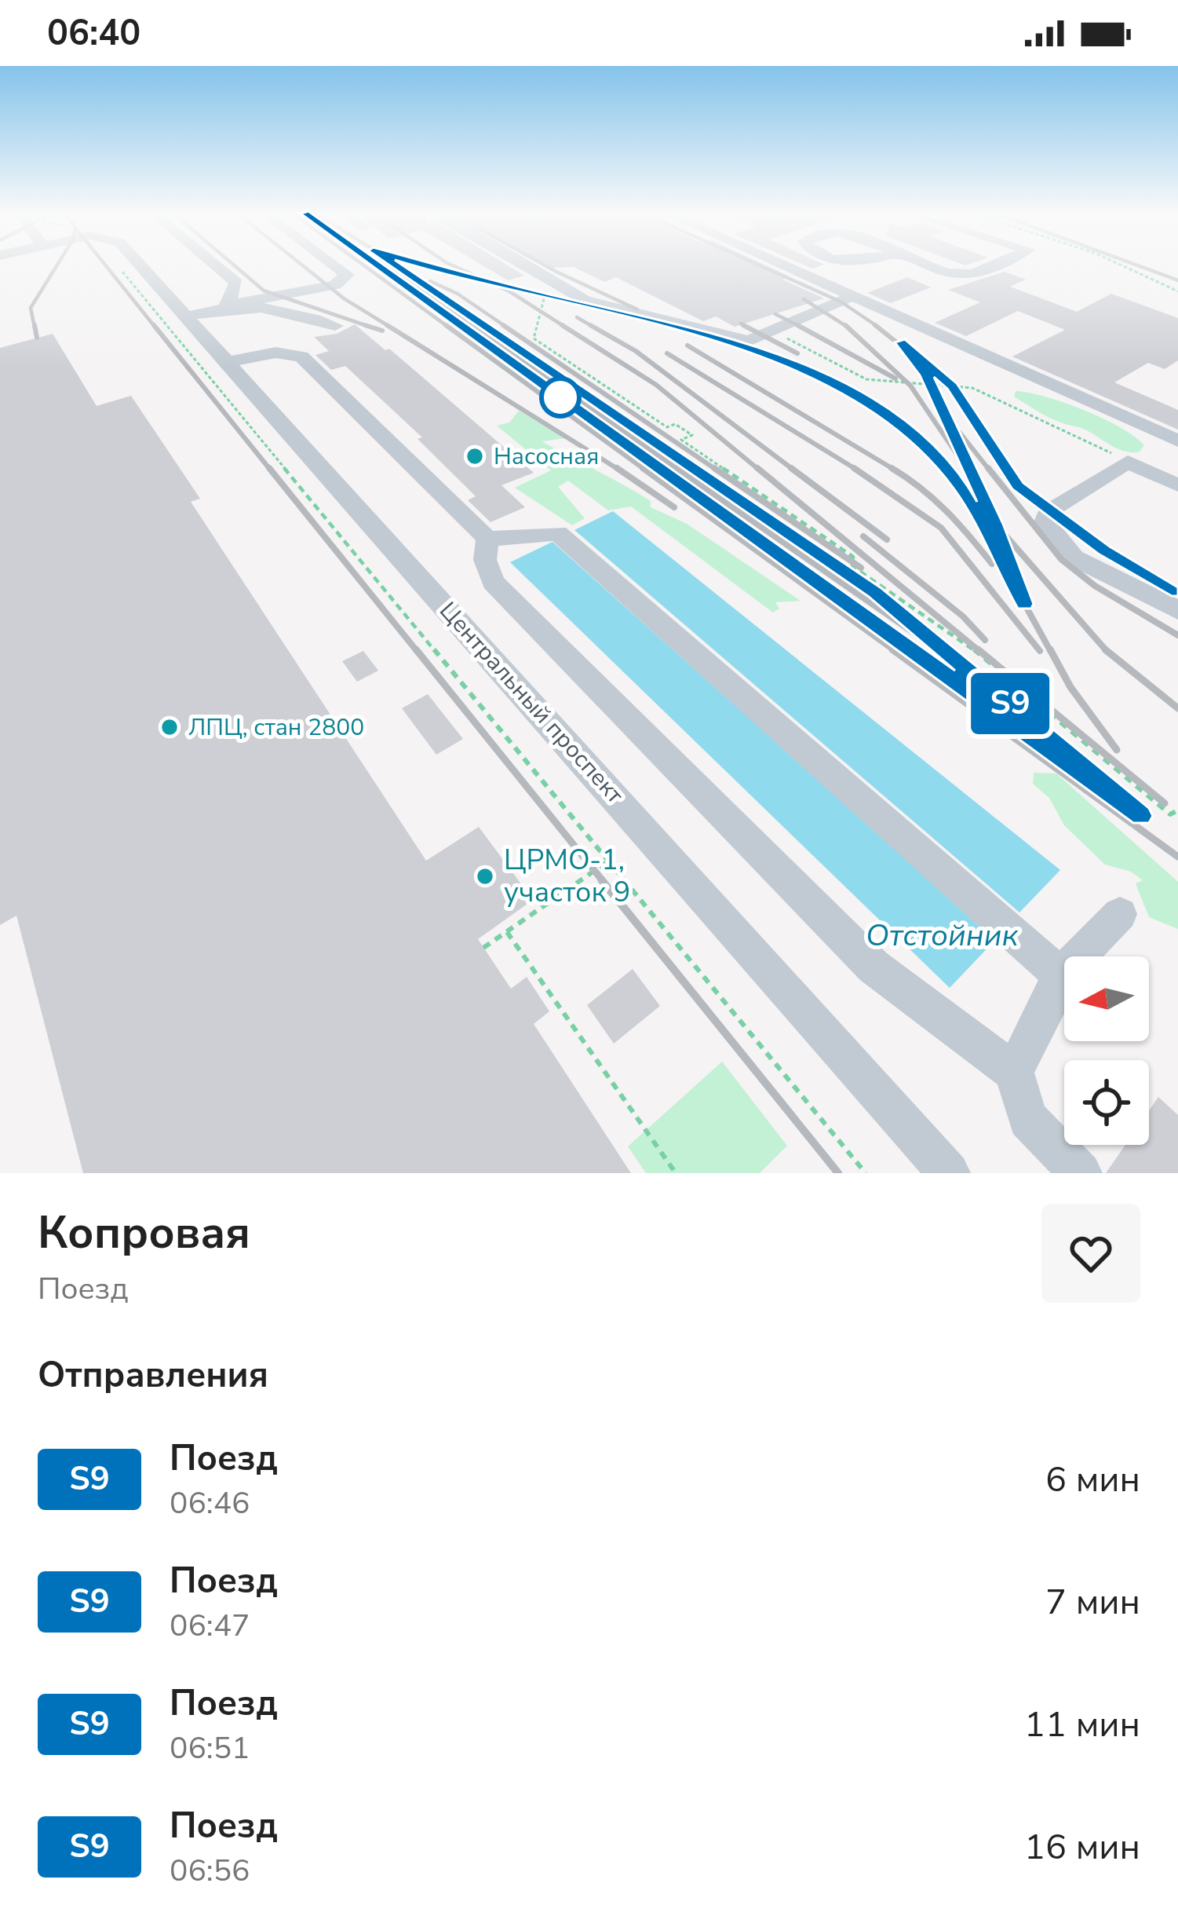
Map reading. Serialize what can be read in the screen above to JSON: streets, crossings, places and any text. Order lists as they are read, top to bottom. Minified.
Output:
{"streets":{"street":["Центральный проспект"]},"water":["Отстойник"],"places":["Насосная","ЛПЦ, стан 2800","ЦРМО-1, участок 9"],"north":"left","page":{"status":"06:40","on_map":"S9","heading":[["Копровая","Поезд"],"Отправления"],"list":[{"mark":"S9","name":"Поезд","note":"06:46","value":"6 мин"},{"mark":"S9","name":"Поезд","note":"06:47","value":"7 мин"},{"mark":"S9","name":"Поезд","note":"06:51","value":"11 мин"},{"mark":"S9","name":"Поезд","note":"06:56","value":"16 мин"}]}}
